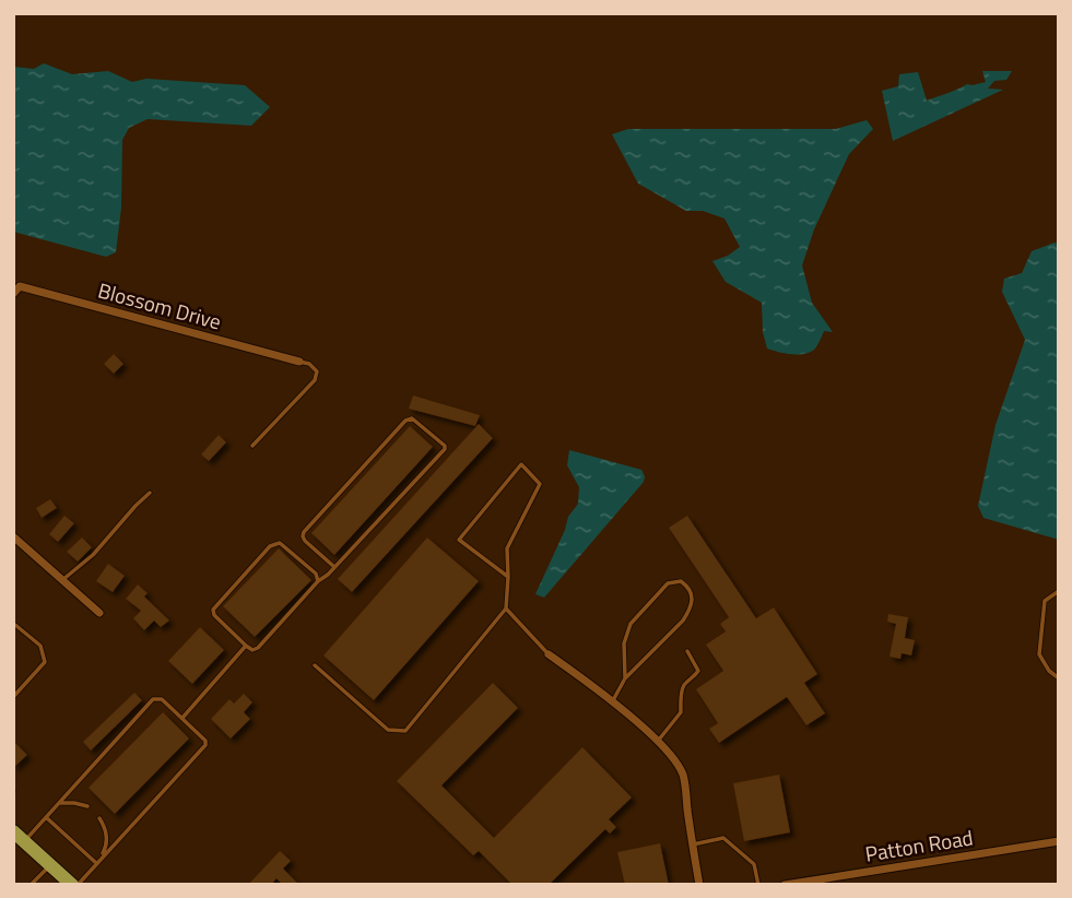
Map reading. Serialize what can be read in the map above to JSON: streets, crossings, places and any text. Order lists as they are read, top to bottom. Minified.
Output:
{"streets":{"street":["Blossom Drive","Patton Road"]}}
